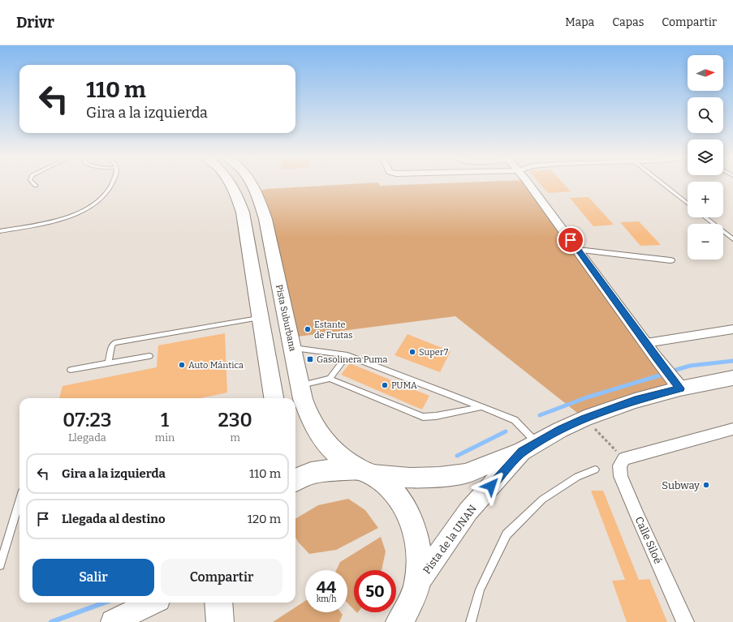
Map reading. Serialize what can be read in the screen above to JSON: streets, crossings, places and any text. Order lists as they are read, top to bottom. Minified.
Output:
{"streets":{"main road":["Pista Suburbana","Pista de la UNAN"],"street":["Calle Siloé"]},"crossings":[["Pista Suburbana","Pista de la UNAN"]],"places":{"other":["Estante de Frutas","Super7","Auto Mántica","PUMA","Subway"],"transit":["Gasolinera Puma"]},"north":"right","page":{"header":"Drivr","nav":["Mapa","Capas","Compartir"],"map_buttons":["+","−"],"turn":["110 m","Gira a la izquierda"],"eta":["07:23","Llegada","1","min","230","m"],"list":[{"name":"Gira a la izquierda","value":"110 m"},{"name":"Llegada al destino","value":"120 m"}],"buttons":["Salir","Compartir"],"speed":"44 km/h","limit":"50"}}
